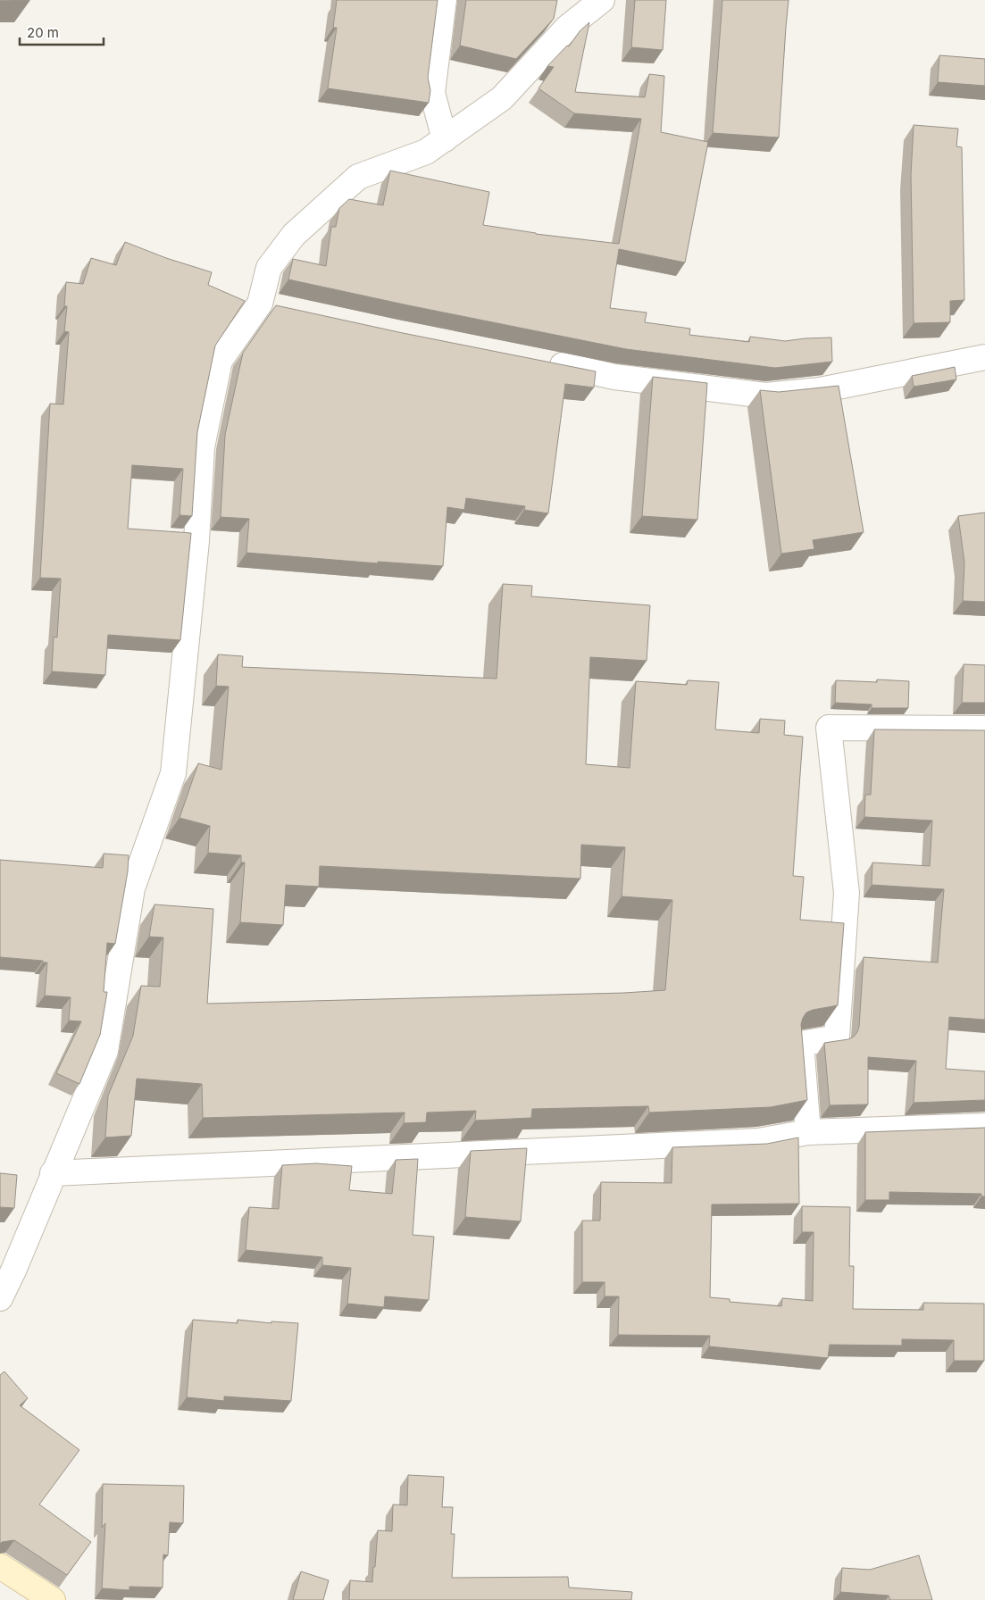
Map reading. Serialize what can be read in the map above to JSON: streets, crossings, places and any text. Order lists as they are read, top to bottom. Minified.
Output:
{"scale_bar":"20 m"}
